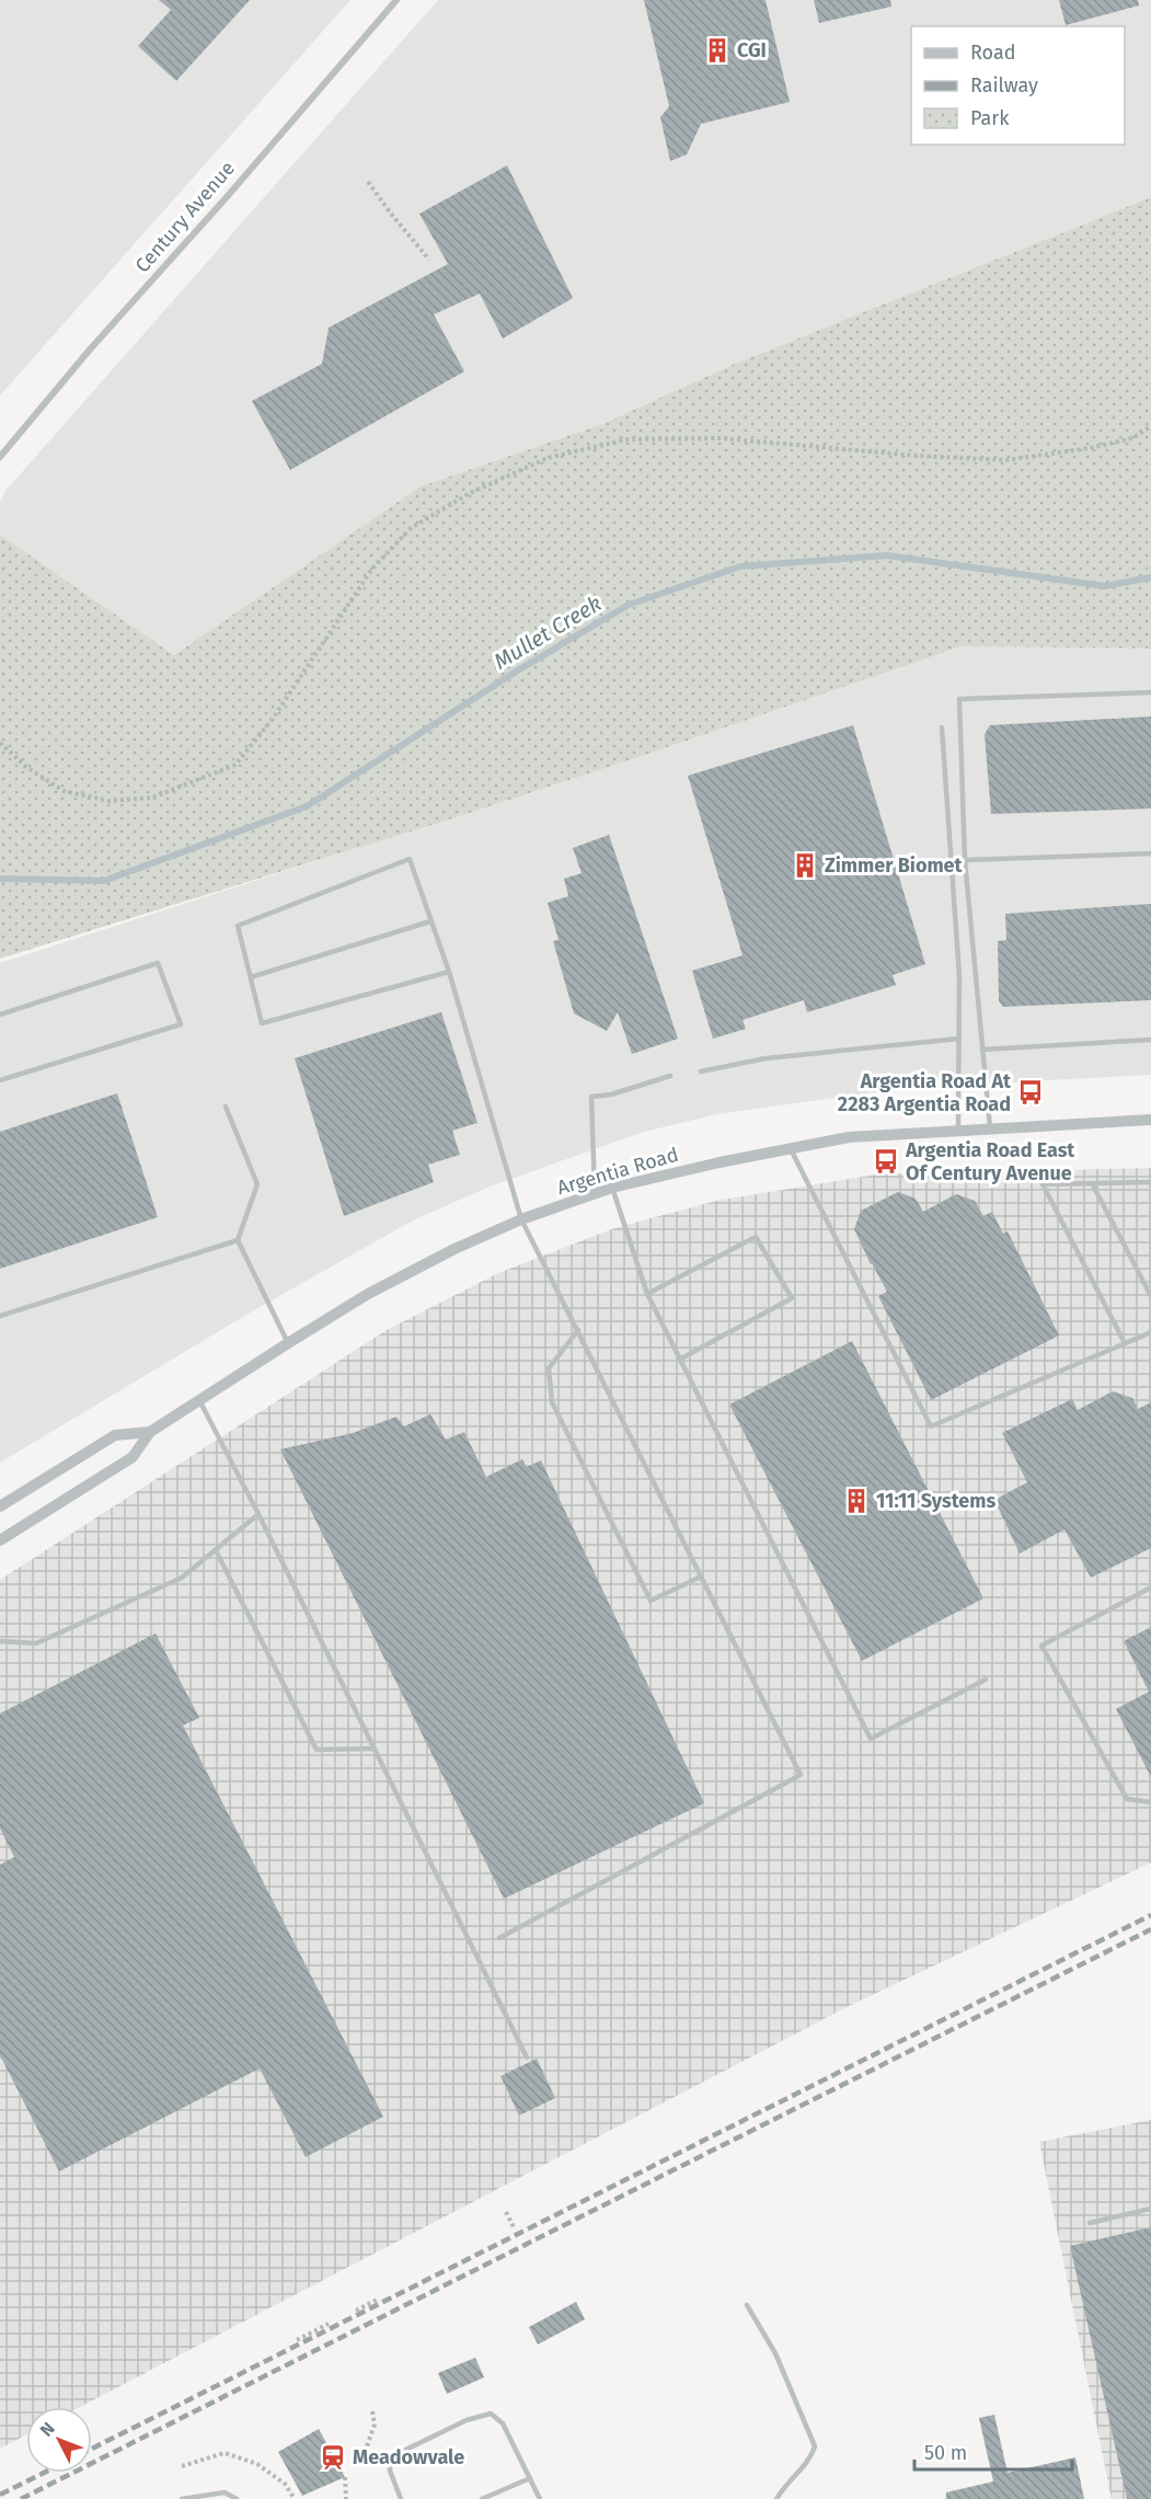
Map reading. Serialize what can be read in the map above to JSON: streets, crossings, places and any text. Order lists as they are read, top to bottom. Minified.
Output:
{"streets":{"street":["Century Avenue","Argentia Road"]},"water":["Mullet Creek"],"places":{"building":["CGI","Zimmer Biomet","11:11 Systems"],"bus stop":["Argentia Road At 2283 Argentia Road","Argentia Road East Of Century Avenue"],"station":["Meadowvale"]},"legend":["Road","Railway","Park"],"scale_bar":"50 m","north":"top left"}
